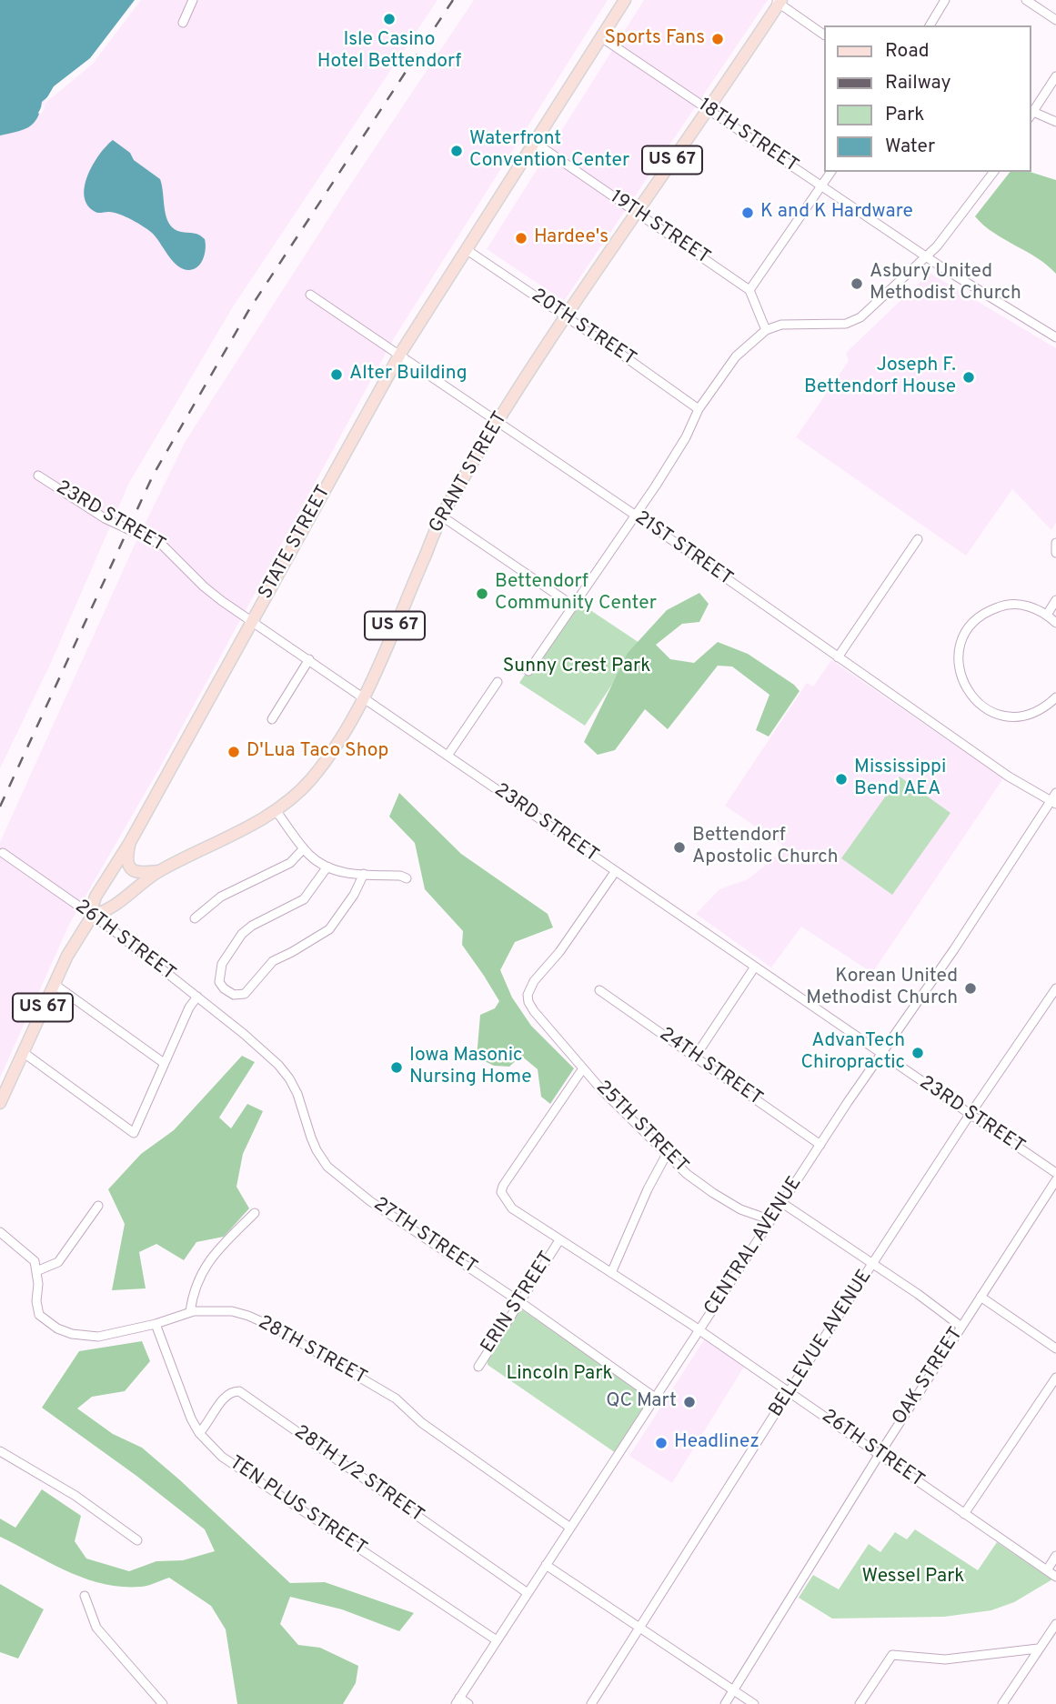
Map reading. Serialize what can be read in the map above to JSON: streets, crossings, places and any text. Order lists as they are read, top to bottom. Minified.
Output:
{"streets":{"main road":["US 67","GRANT STREET","STATE STREET"],"street":["18TH STREET","19TH STREET","20TH STREET","23RD STREET","21ST STREET","26TH STREET","24TH STREET","25TH STREET","27TH STREET","CENTRAL AVENUE","ERIN STREET","BELLEVUE AVENUE","28TH STREET","OAK STREET","28TH 1/2 STREET","TEN PLUS STREET"]},"crossings":[["18TH STREET","GRANT STREET"],["18TH STREET","STATE STREET"],["19TH STREET","GRANT STREET"],["19TH STREET","STATE STREET"],["20TH STREET","GRANT STREET"],["20TH STREET","STATE STREET"],["GRANT STREET","23RD STREET"],["GRANT STREET","STATE STREET"],["GRANT STREET","21ST STREET"],["GRANT STREET","26TH STREET"],["23RD STREET","STATE STREET"],["23RD STREET","25TH STREET"],["23RD STREET","CENTRAL AVENUE"],["23RD STREET","BELLEVUE AVENUE"],["STATE STREET","21ST STREET"],["STATE STREET","26TH STREET"],["21ST STREET","CENTRAL AVENUE"],["26TH STREET","25TH STREET"],["26TH STREET","27TH STREET"],["26TH STREET","CENTRAL AVENUE"],["26TH STREET","ERIN STREET"],["26TH STREET","BELLEVUE AVENUE"],["26TH STREET","OAK STREET"],["24TH STREET","CENTRAL AVENUE"],["25TH STREET","CENTRAL AVENUE"],["27TH STREET","CENTRAL AVENUE"],["27TH STREET","ERIN STREET"],["CENTRAL AVENUE","28TH STREET"],["CENTRAL AVENUE","28TH 1/2 STREET"],["CENTRAL AVENUE","TEN PLUS STREET"],["28TH STREET","TEN PLUS STREET"],["28TH 1/2 STREET","TEN PLUS STREET"]],"parks":["Sunny Crest Park","Lincoln Park","Wessel Park"],"places":["Isle Casino Hotel Bettendorf","Sports Fans","Waterfront Convention Center","K and K Hardware","Hardee's","Asbury United Methodist Church","Alter Building","Joseph F. Bettendorf House","Bettendorf Community Center","D'Lua Taco Shop","Mississippi Bend AEA","Bettendorf Apostolic Church","Korean United Methodist Church","AdvanTech Chiropractic","Iowa Masonic Nursing Home","QC Mart","Headlinez"],"legend":["Road","Railway","Park","Water"]}
